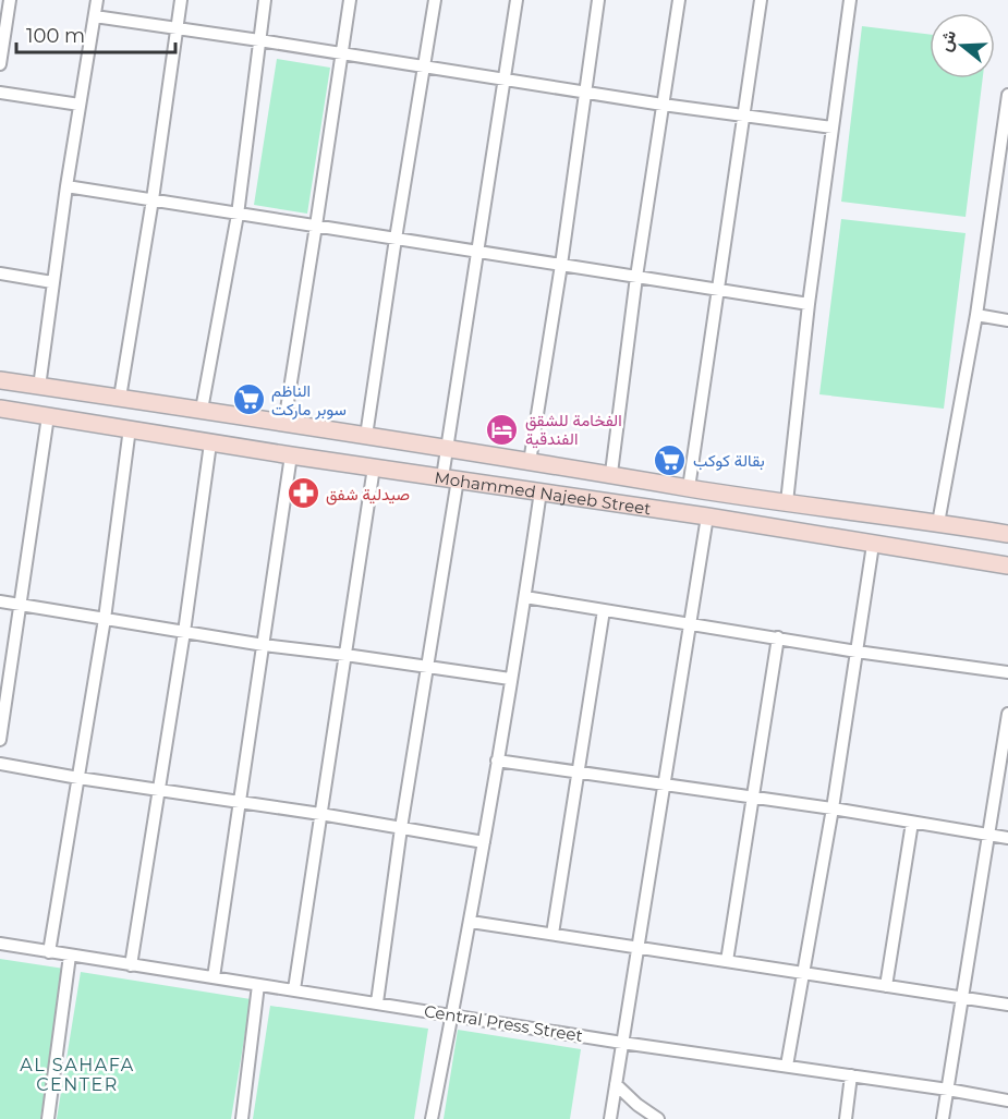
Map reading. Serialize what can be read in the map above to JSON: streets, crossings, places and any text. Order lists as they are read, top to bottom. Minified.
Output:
{"streets":{"main road":["Mohammed Najeeb Street"],"street":["Central Press Street"]},"districts":["AL SAHAFA CENTER"],"places":{"supermarket":["الناظم سوبر ماركت","بقالة كوكب"],"hotel":["الفخامة للشقق الفندقية"],"pharmacy":["صيدلية شفق"]},"scale_bar":"100 m","north":"left"}
